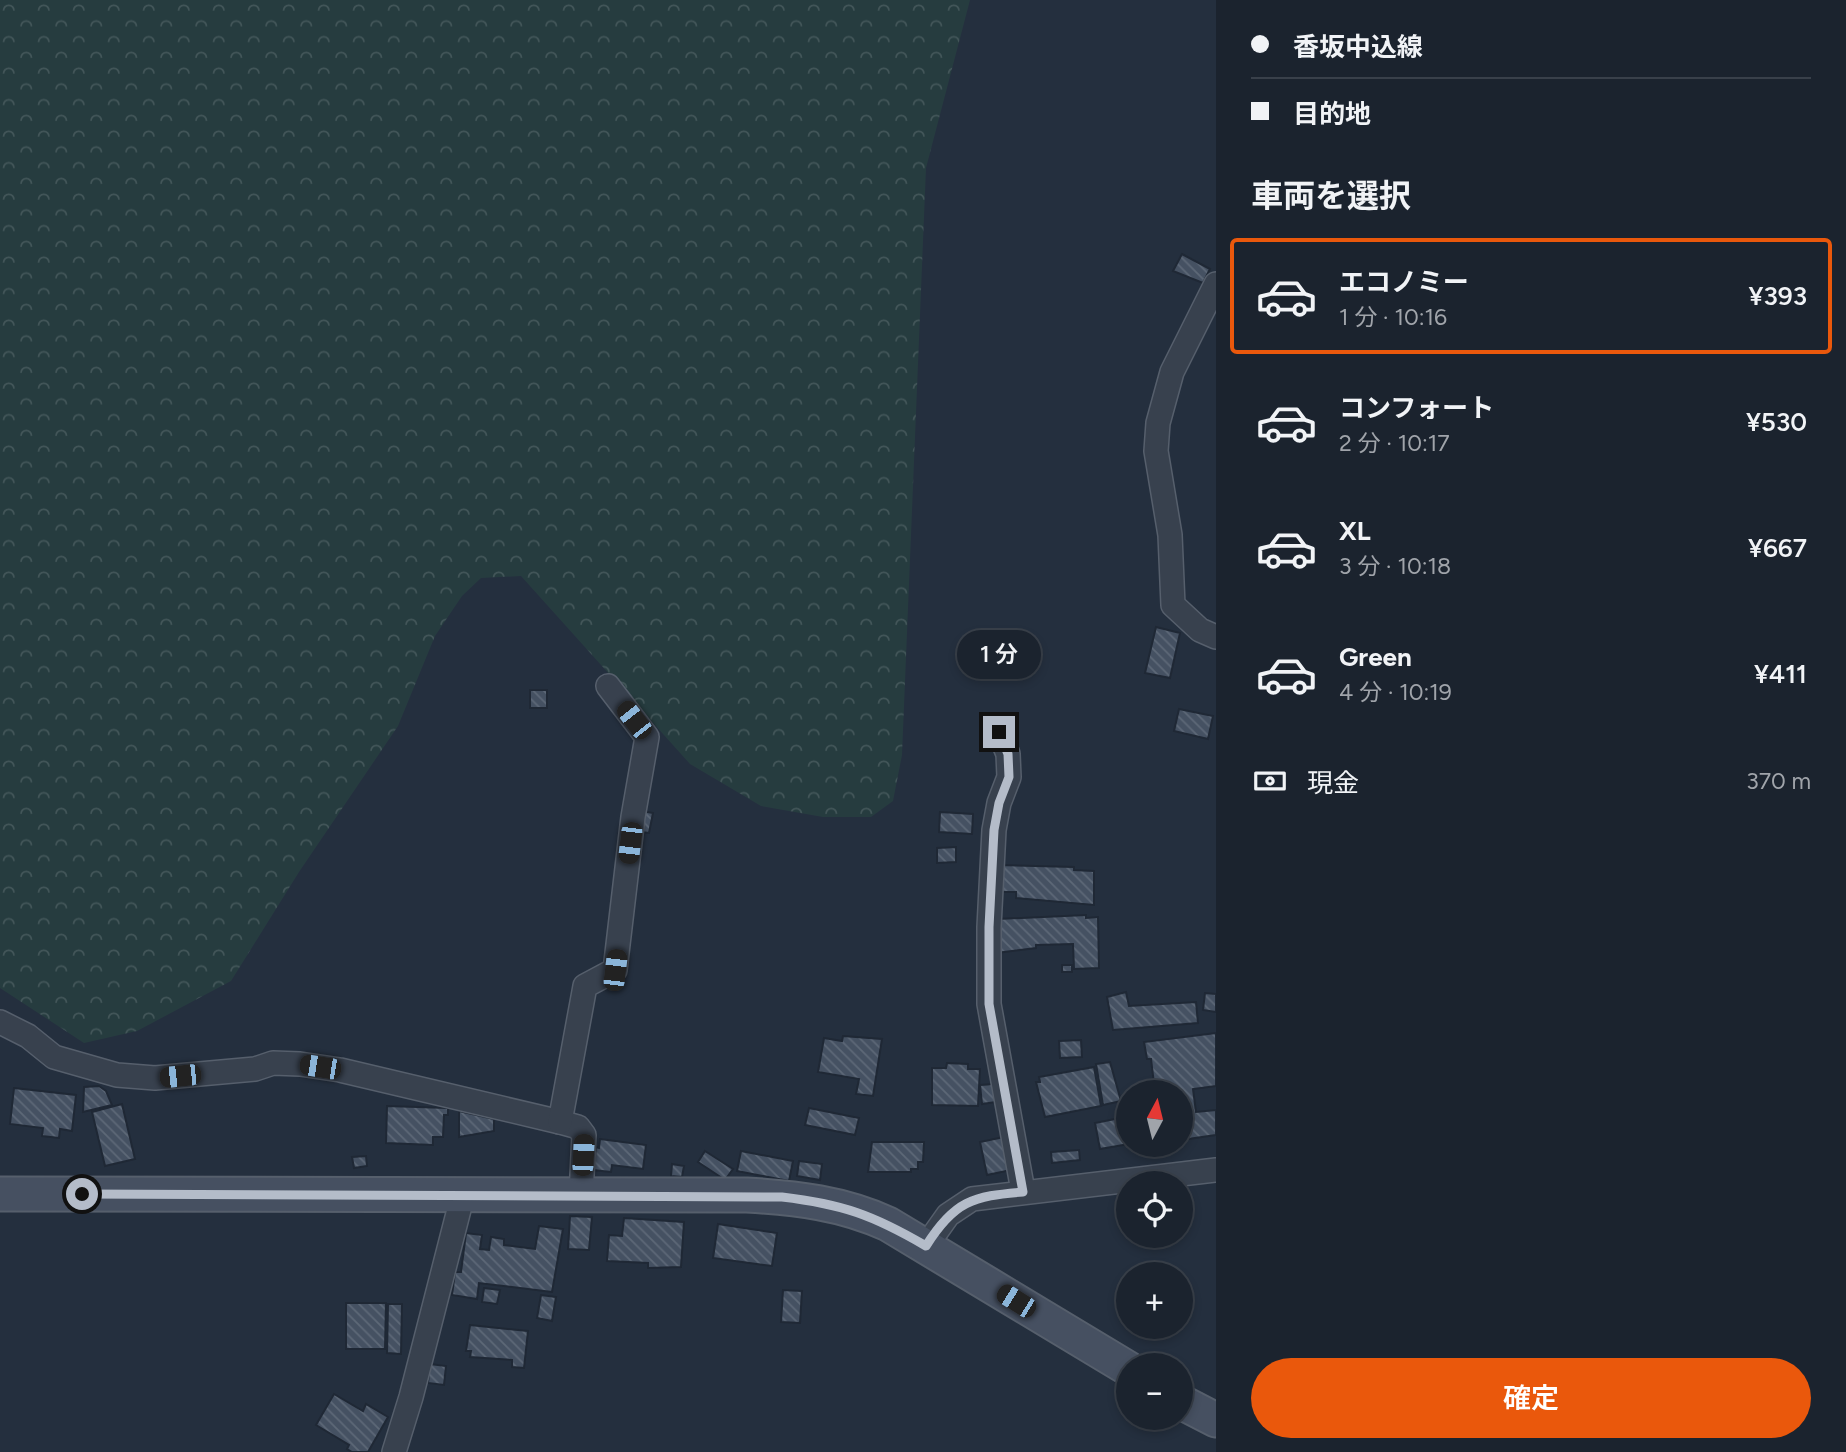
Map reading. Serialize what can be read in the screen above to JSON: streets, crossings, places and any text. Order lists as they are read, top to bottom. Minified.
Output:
{"north":"top","page":{"banner":["香坂中込線","目的地"],"heading":"車両を選択","list":[{"name":"エコノミー","note":"1 分 · 10:16","value":"¥393"},{"name":"コンフォート","note":"2 分 · 10:17","value":"¥530"},{"name":"XL","note":"3 分 · 10:18","value":"¥667"},{"name":"Green","note":"4 分 · 10:19","value":"¥411"}],"bubble":"1 分","pay":["現金","370 m"],"map_buttons":["+","−"],"buttons":"確定"}}
